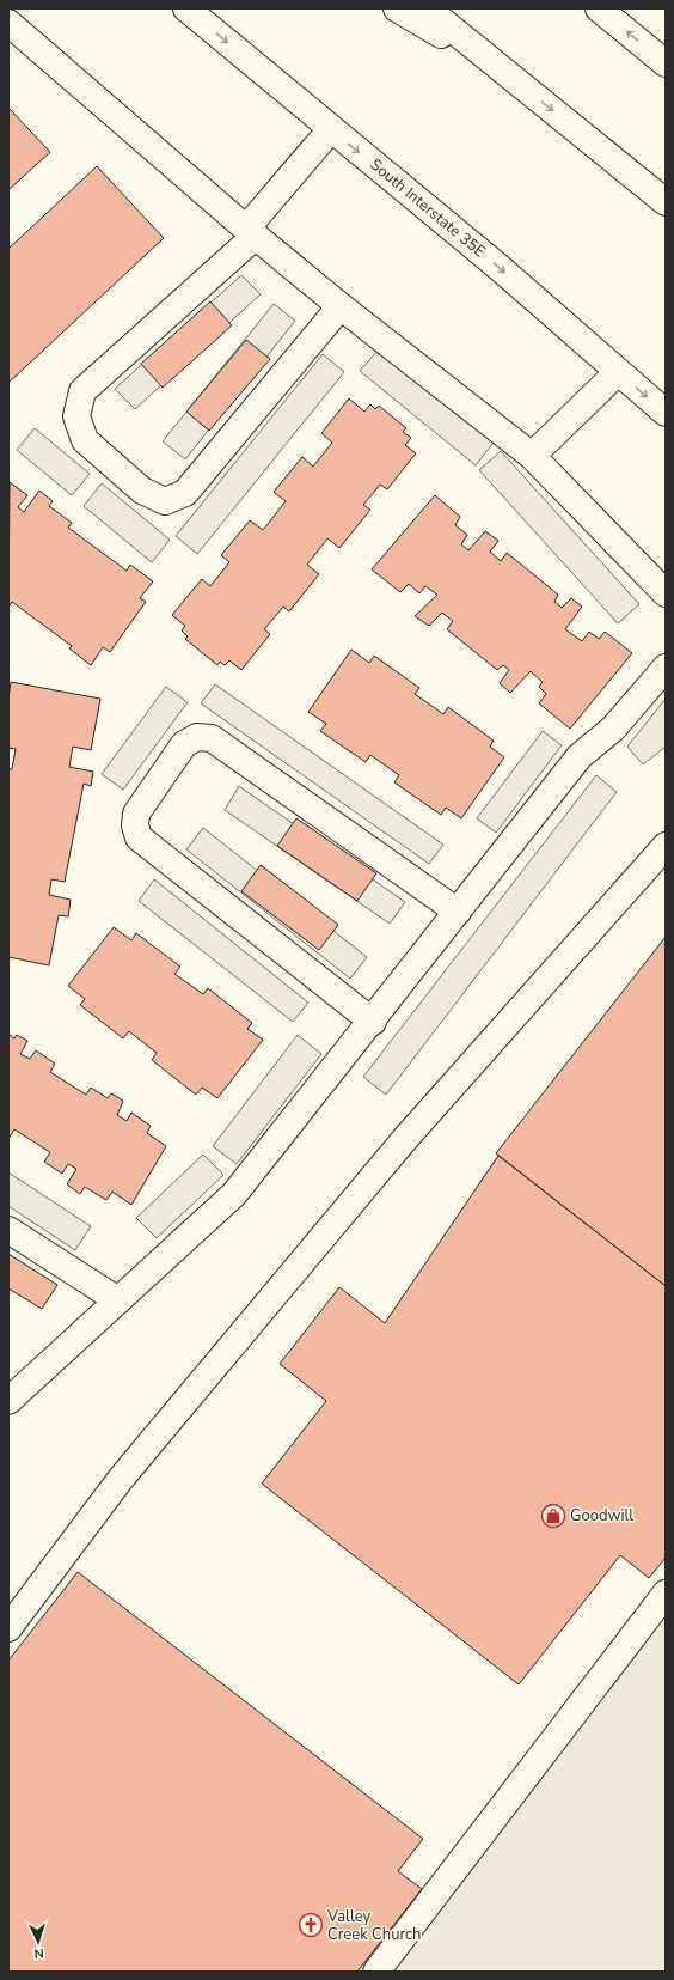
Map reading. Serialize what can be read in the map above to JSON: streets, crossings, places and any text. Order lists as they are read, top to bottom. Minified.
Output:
{"streets":{"main road":["South Interstate 35E"]},"places":{"shop":["Goodwill"],"church":["Valley Creek Church"]},"north":"bottom"}
